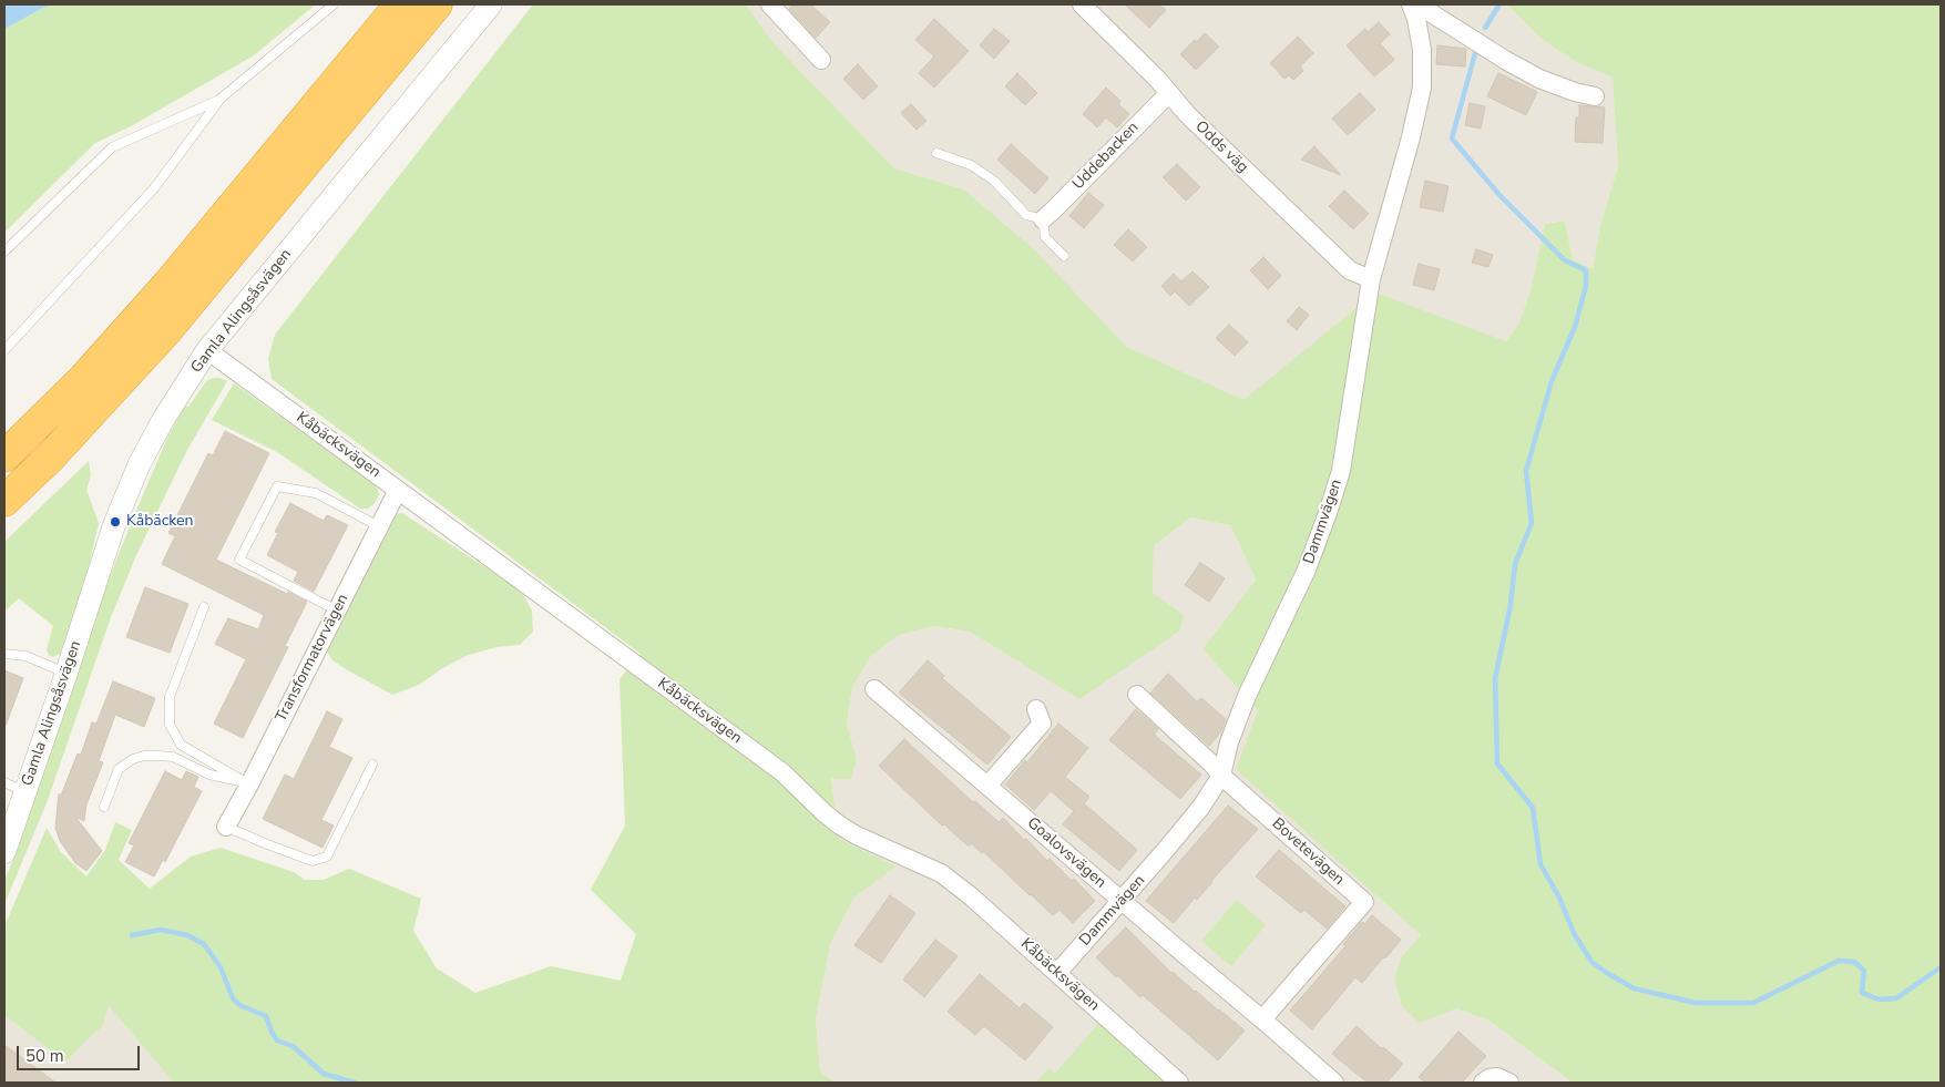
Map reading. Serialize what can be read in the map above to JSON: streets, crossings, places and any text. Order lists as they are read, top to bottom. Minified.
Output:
{"streets":{"street":["Odds väg","Uddebacken","Gamla Alingsåsvägen","Kåbäcksvägen","Dammvägen","Transformatorvägen","Bovetevägen","Goalovsvägen"]},"crossings":[["Odds väg","Uddebacken"],["Odds väg","Dammvägen"],["Gamla Alingsåsvägen","Kåbäcksvägen"],["Kåbäcksvägen","Dammvägen"],["Kåbäcksvägen","Transformatorvägen"],["Dammvägen","Bovetevägen"],["Dammvägen","Goalovsvägen"],["Bovetevägen","Goalovsvägen"]],"places":["Kåbäcken"],"scale_bar":"50 m"}
